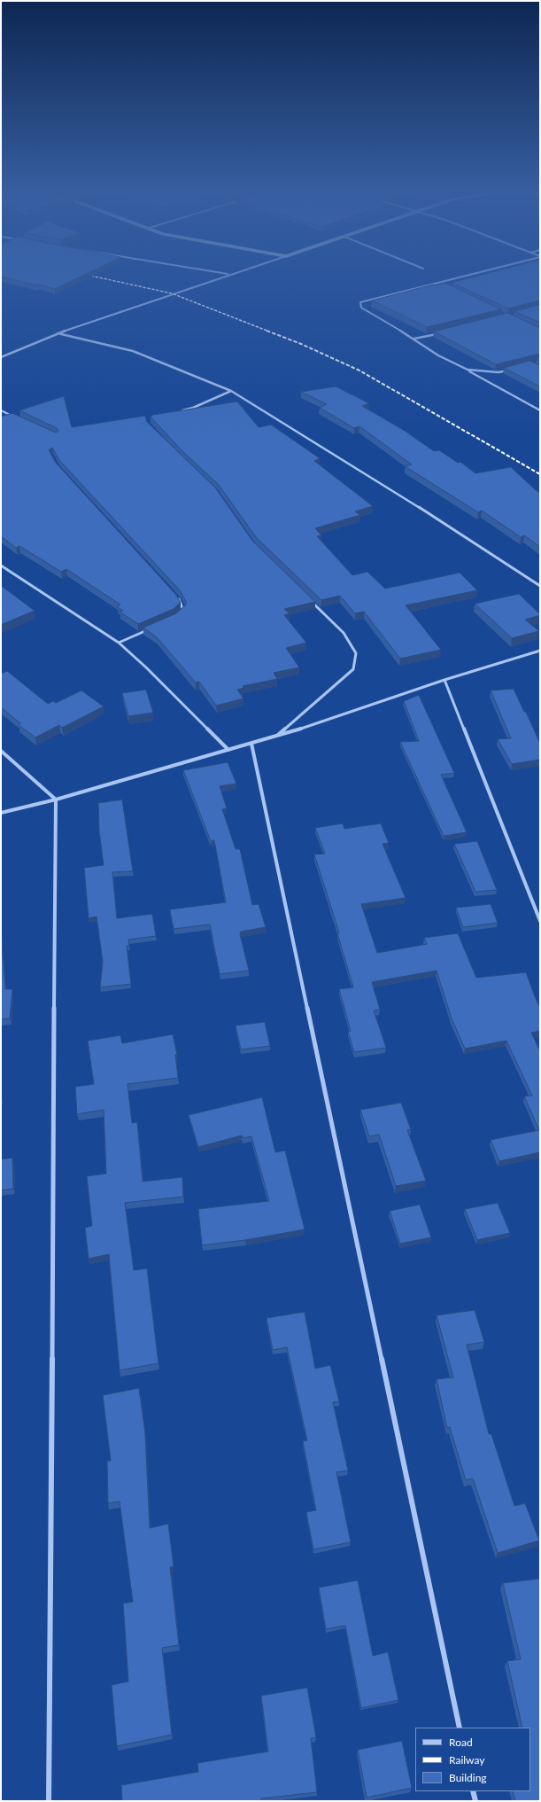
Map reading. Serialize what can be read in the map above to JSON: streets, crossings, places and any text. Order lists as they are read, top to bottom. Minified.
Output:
{"legend":["Road","Railway","Building"]}
